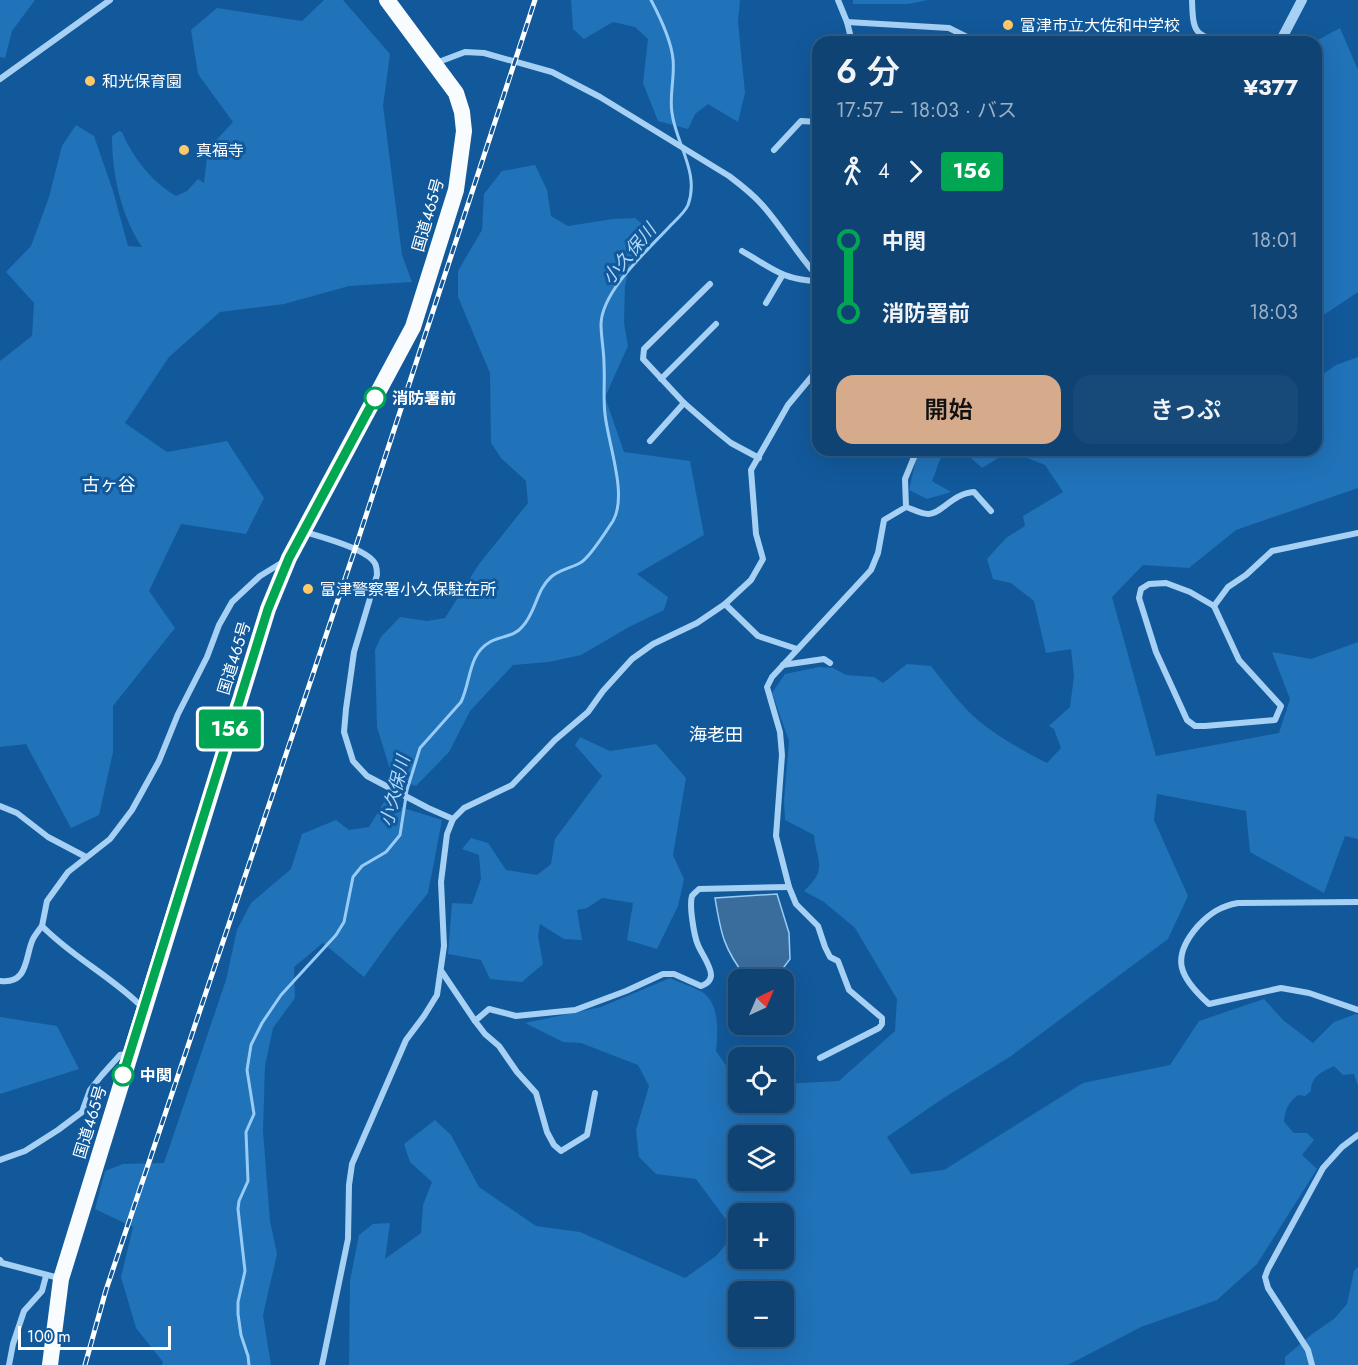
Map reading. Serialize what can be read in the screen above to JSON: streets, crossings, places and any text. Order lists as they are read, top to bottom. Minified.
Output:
{"streets":{"highway":["国道465号"]},"districts":["古ヶ谷","海老田"],"water":["小久保川"],"places":["富津市立大佐和中学校","和光保育園","真福寺","消防署前","富津警察署小久保駐在所","中関"],"lines":["bus line 156"],"scale_bar":"100 m","north":"top right","page":{"on_map":"156","heading":["6 分","17:57 – 18:03 · バス","¥377"],"legs":["4","156"],"list":[{"name":"中関","value":"18:01"},{"name":"消防署前","value":"18:03"}],"buttons":["開始","きっぷ"],"map_buttons":["+","−"],"scale":"100 m"}}
